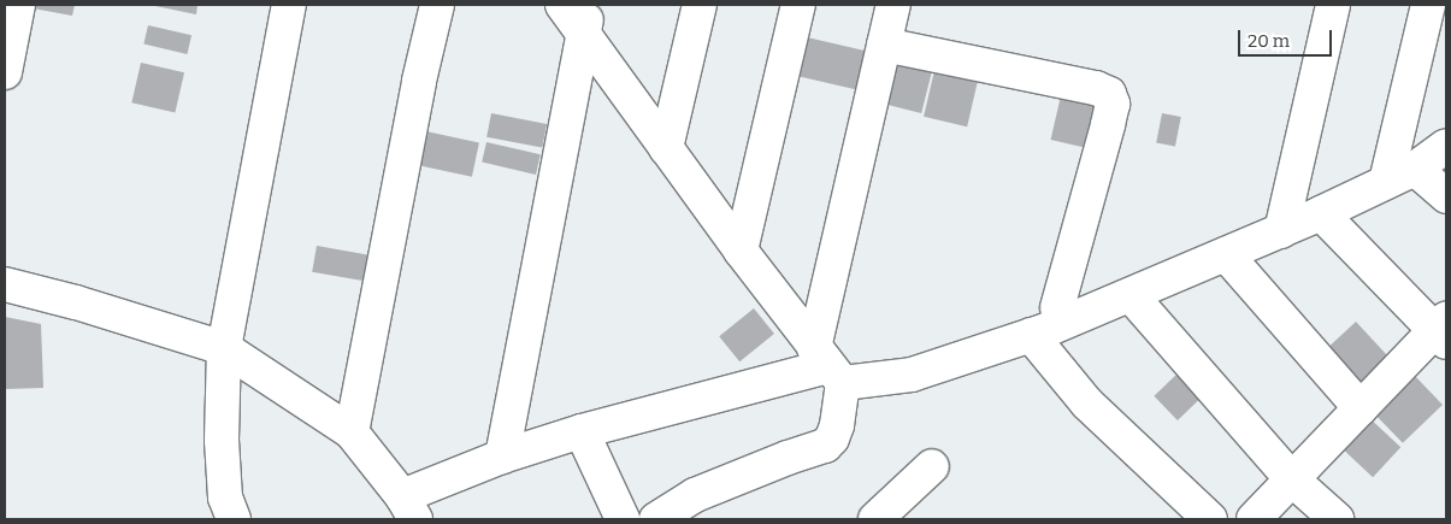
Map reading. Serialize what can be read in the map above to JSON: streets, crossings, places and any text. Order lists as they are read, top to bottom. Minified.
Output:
{"scale_bar":"20 m"}
